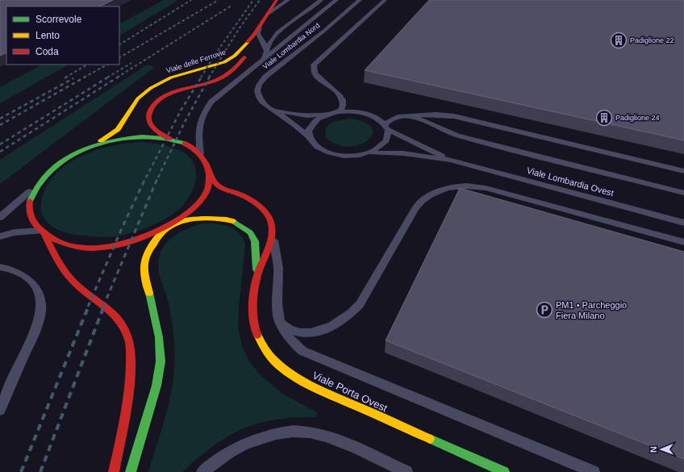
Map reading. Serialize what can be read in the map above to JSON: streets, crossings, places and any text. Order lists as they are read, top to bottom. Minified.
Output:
{"streets":{"street":["Viale delle Ferrovie","Viale Porta Ovest"],"lane":["Viale Lombardia Nord","Viale Lombardia Ovest"]},"crossings":[["Viale Lombardia Nord","Viale Lombardia Ovest"]],"places":{"building":["Padiglione 22","Padiglione 24"],"parking":["PM1 • Parcheggio Fiera Milano"]},"legend":["Scorrevole","Lento","Coda"],"north":"left"}
